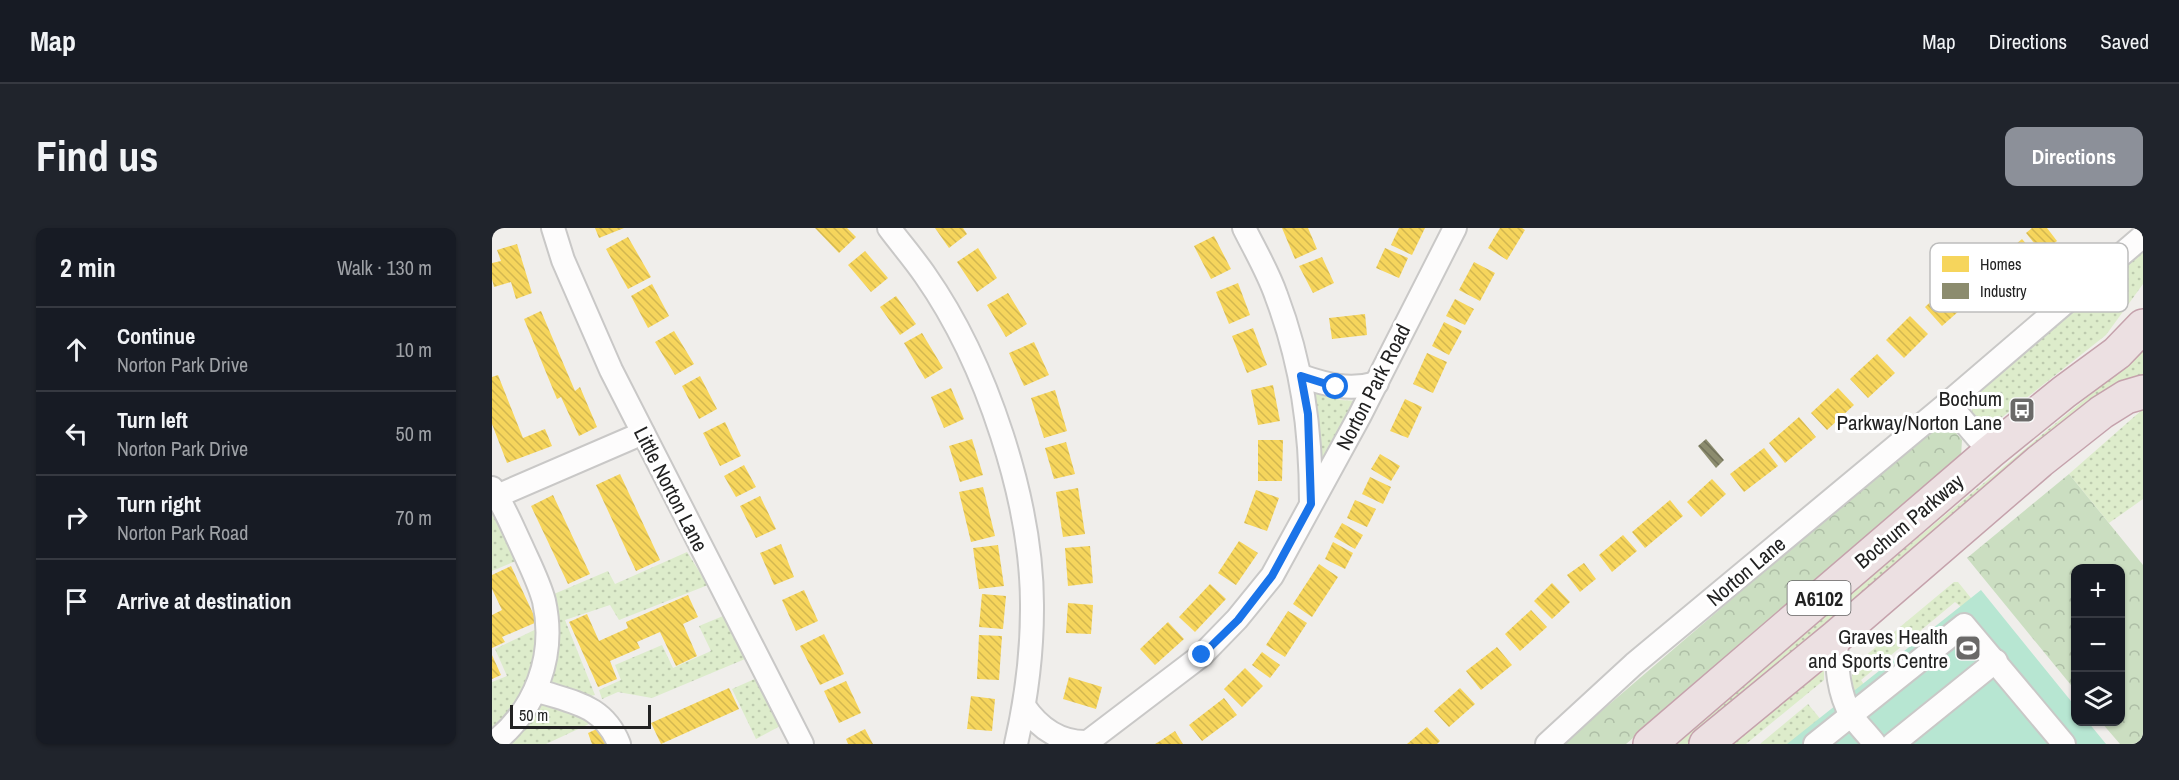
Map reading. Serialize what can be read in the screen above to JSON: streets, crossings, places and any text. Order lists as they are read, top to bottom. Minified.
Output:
{"streets":{"highway":["Bochum Parkway","A6102"],"street":["Norton Park Road","Little Norton Lane","Norton Lane"]},"places":{"bus stop":["Bochum Parkway/Norton Lane"],"sports":["Graves Health and Sports Centre"]},"legend":["Homes","Industry"],"scale_bar":"50 m","page":{"header":"Map","nav":["Map","Directions","Saved"],"buttons":"Directions","title":"Find us","heading":["2 min","Walk · 130 m"],"list":[["Continue","Norton Park Drive","10 m"],["Turn left","Norton Park Drive","50 m"],["Turn right","Norton Park Road","70 m"],"Arrive at destination"],"map_buttons":["+","−"],"scale":"50 m"}}
